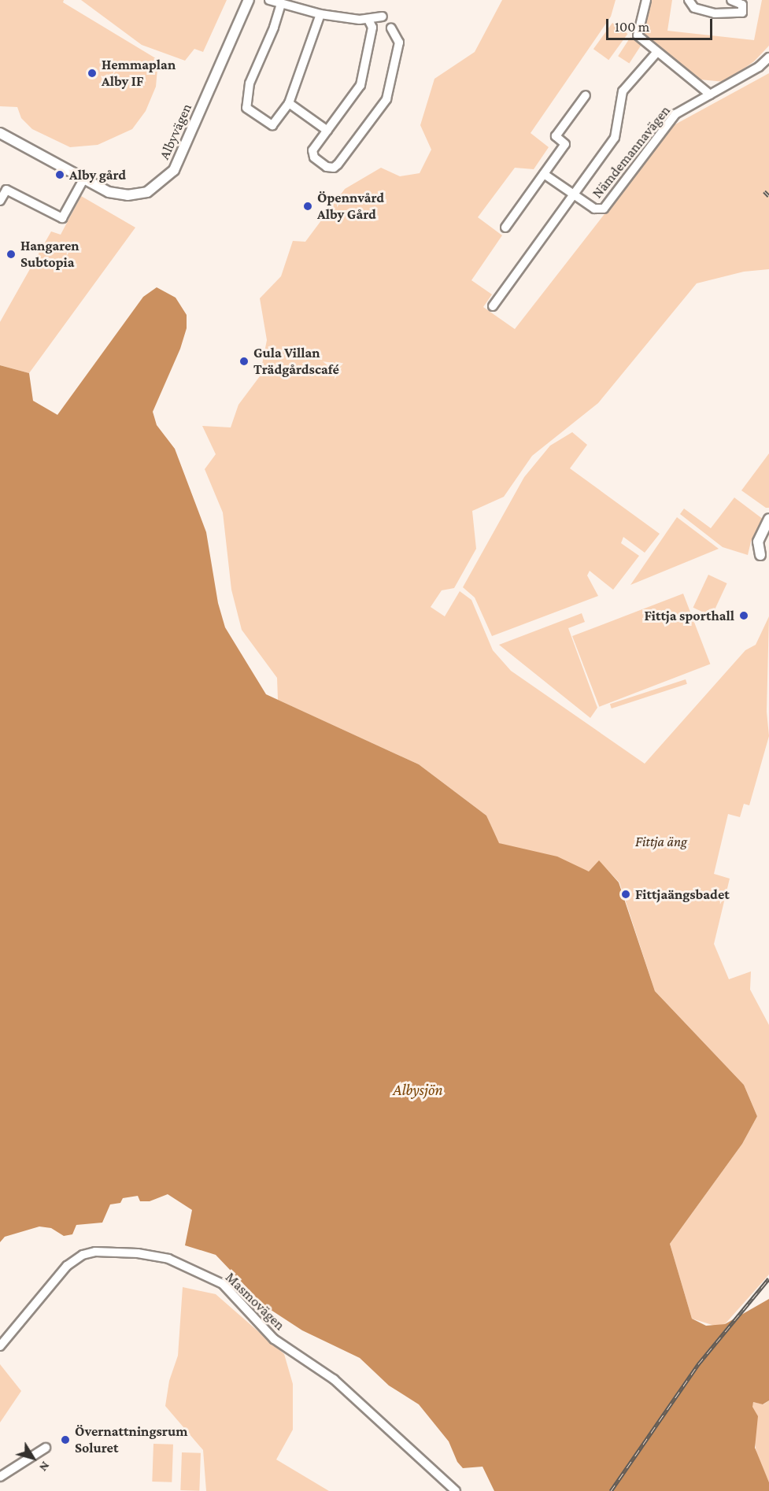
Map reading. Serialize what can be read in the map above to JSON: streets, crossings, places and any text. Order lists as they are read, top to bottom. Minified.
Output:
{"streets":{"street":["Albyvägen","Nämdemannavägen","Masmovägen"]},"water":["Albysjön"],"parks":["Fittja äng"],"places":["Hemmaplan Alby IF","Alby gård","Öpennvård Alby Gård","Hangaren Subtopia","Gula Villan Trädgårdscafé","Fittja sporthall","Fittjaängsbadet","Övernattningsrum Soluret"],"scale_bar":"100 m","north":"bottom right"}
